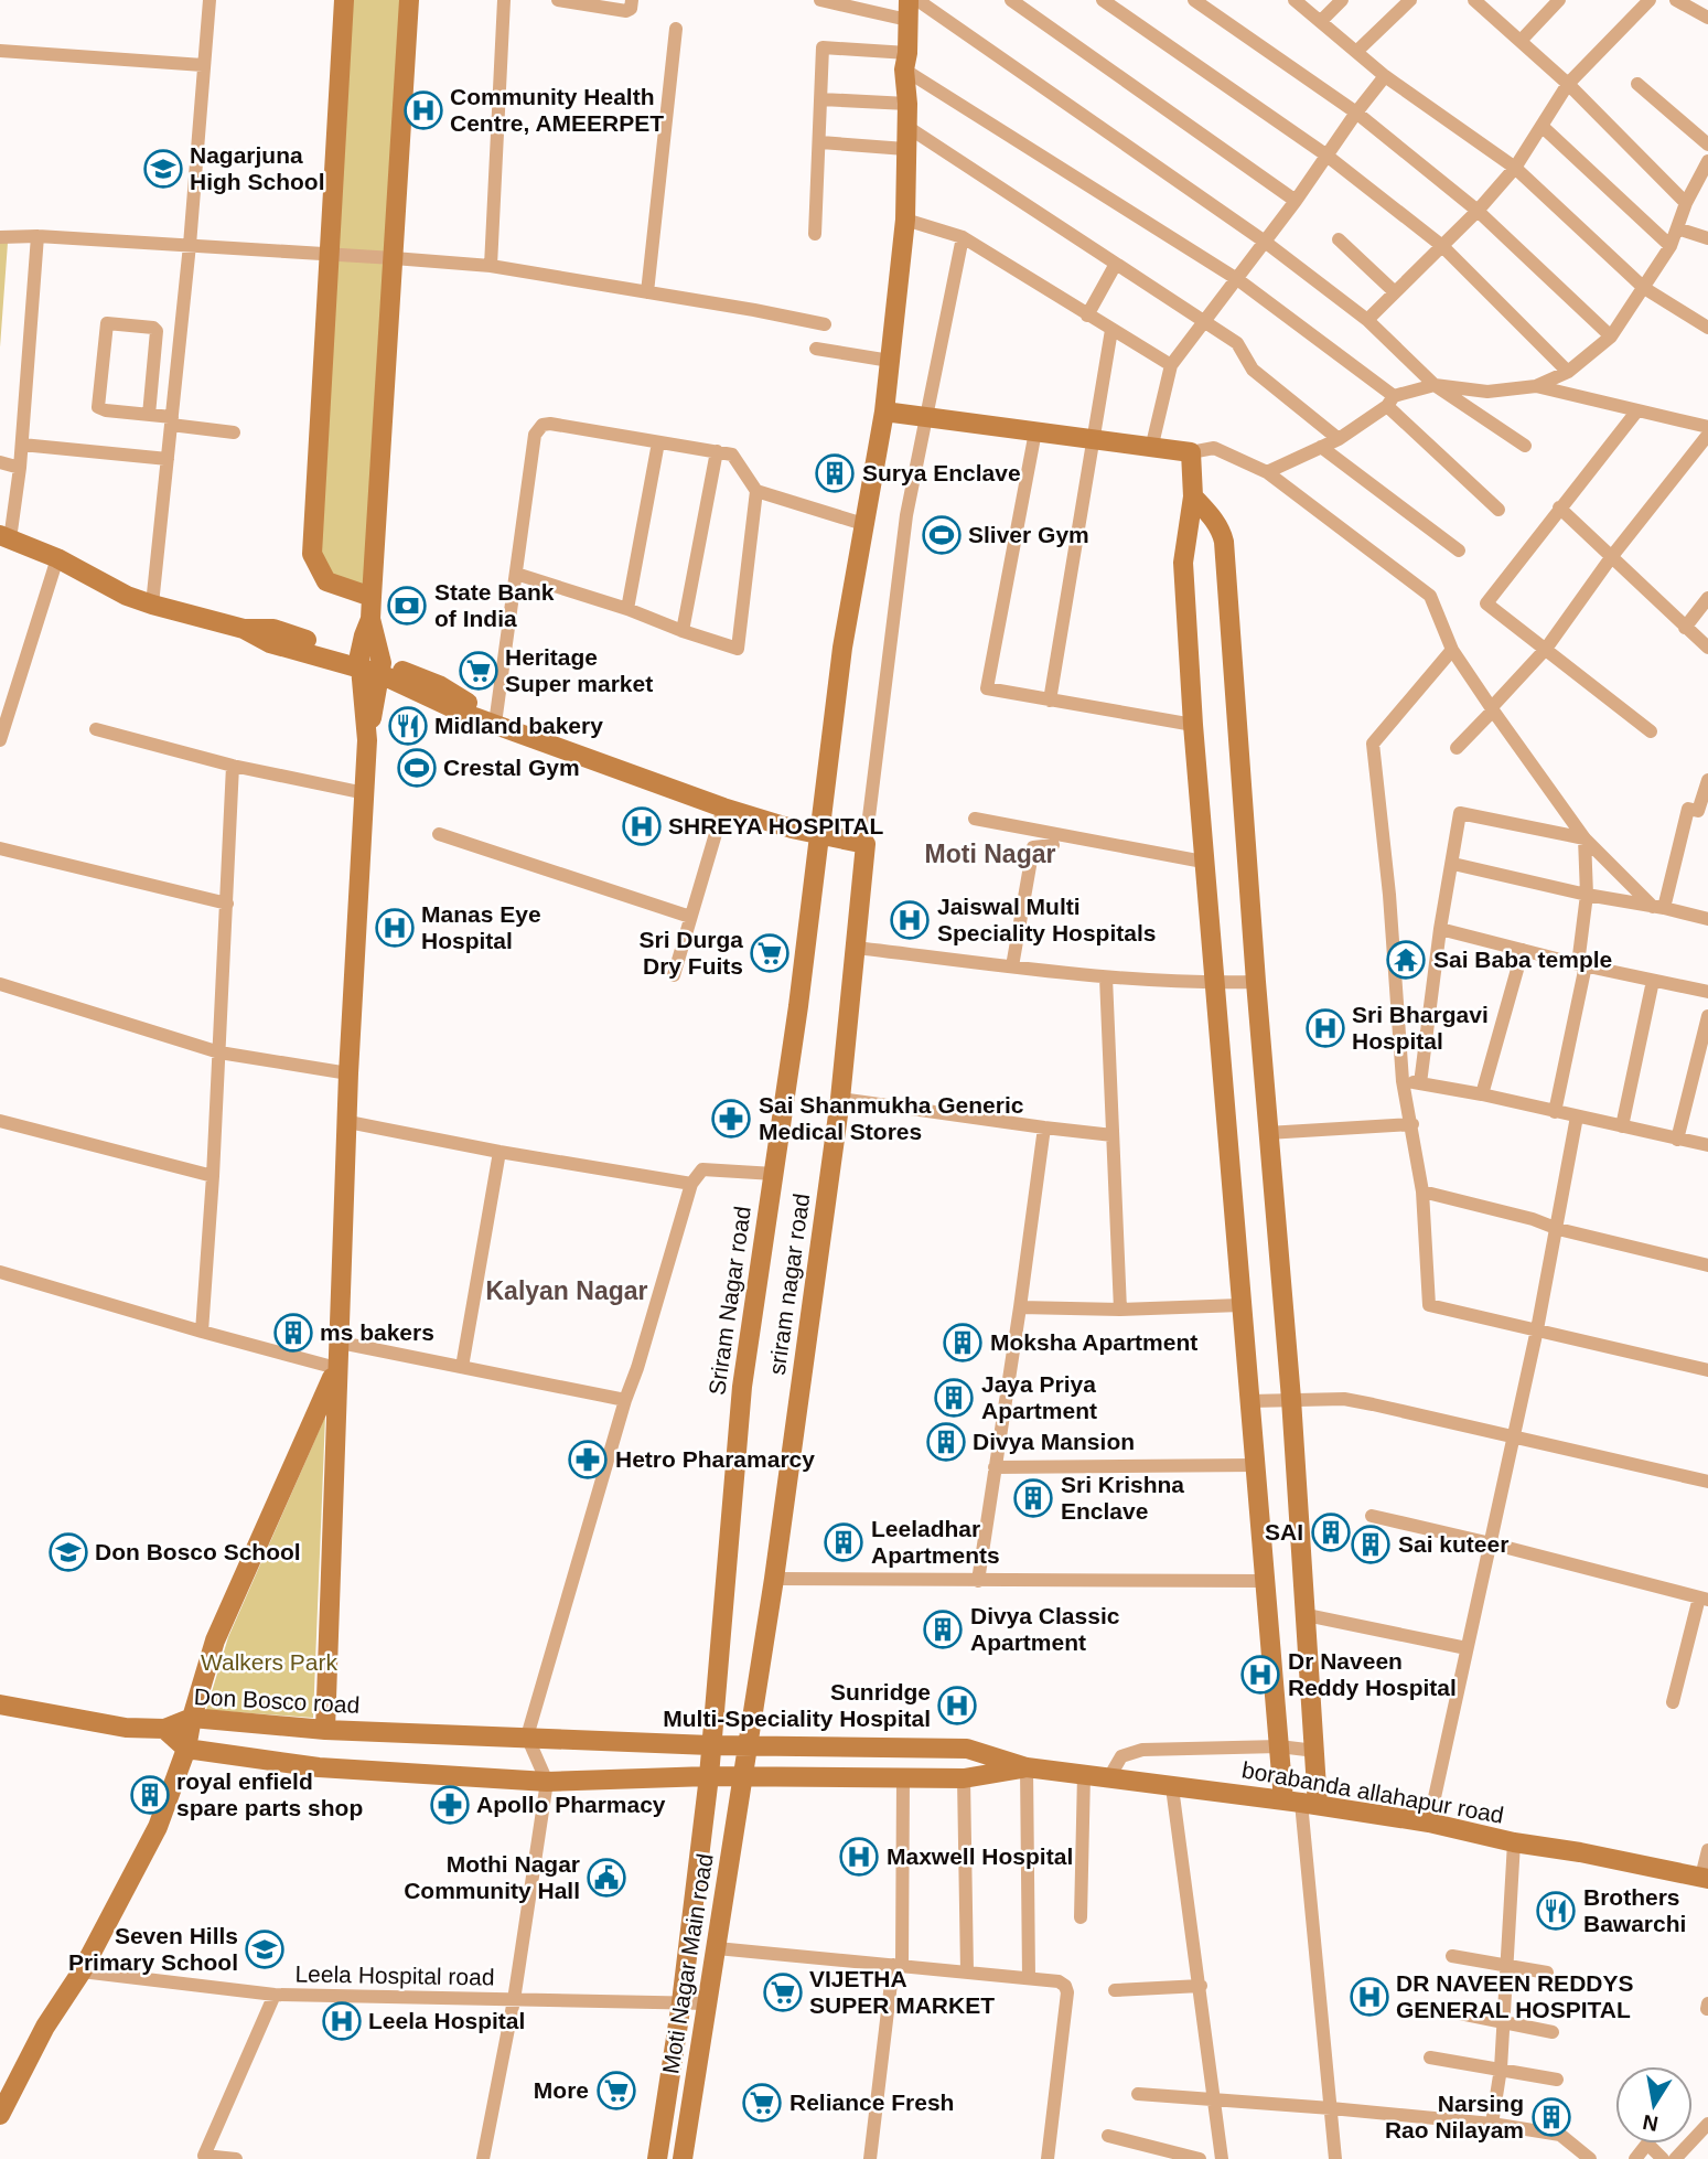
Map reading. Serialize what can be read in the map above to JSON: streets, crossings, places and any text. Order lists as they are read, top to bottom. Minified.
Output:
{"streets":{"street":["sriram nagar road","Sriram Nagar road","Don Bosco road","borabanda allahapur road","Moti Nagar Main road","Leela Hospital road"]},"crossings":[["sriram nagar road","borabanda allahapur road"],["sriram nagar road","Moti Nagar Main road"],["Sriram Nagar road","Don Bosco road"],["Sriram Nagar road","borabanda allahapur road"],["Sriram Nagar road","Moti Nagar Main road"],["Don Bosco road","borabanda allahapur road"],["borabanda allahapur road","Moti Nagar Main road"],["Moti Nagar Main road","Leela Hospital road"]],"districts":["Moti Nagar","Kalyan Nagar"],"parks":["Walkers Park"],"places":{"hospital":["Community Health Centre, AMEERPET","SHREYA HOSPITAL","Jaiswal Multi Speciality Hospitals","Manas Eye Hospital","Sri Bhargavi Hospital","Dr Naveen Reddy Hospital","Sunridge Multi-Speciality Hospital","Maxwell Hospital","DR NAVEEN REDDYS GENERAL HOSPITAL","Leela Hospital"],"school or university":["Nagarjuna High School","Don Bosco School","Seven Hills Primary School"],"building":["Surya Enclave","ms bakers","Moksha Apartment","Jaya Priya Apartment","Divya Mansion","Sri Krishna Enclave","SAI","Leeladhar Apartments","Sai kuteer","Divya Classic Apartment","royal enfield spare parts shop","Narsing Rao Nilayam"],"sports":["Sliver Gym","Crestal Gym"],"bank":["State Bank of India"],"supermarket":["Heritage Super market","Sri Durga Dry Fuits","VIJETHA SUPER MARKET","More","Reliance Fresh"],"restaurant":["Midland bakery","Brothers Bawarchi"],"temple":["Sai Baba temple"],"pharmacy":["Sai Shanmukha Generic Medical Stores","Hetro Pharamarcy","Apollo Pharmacy"],"public building":["Mothi Nagar Community Hall"]},"north":"bottom"}
